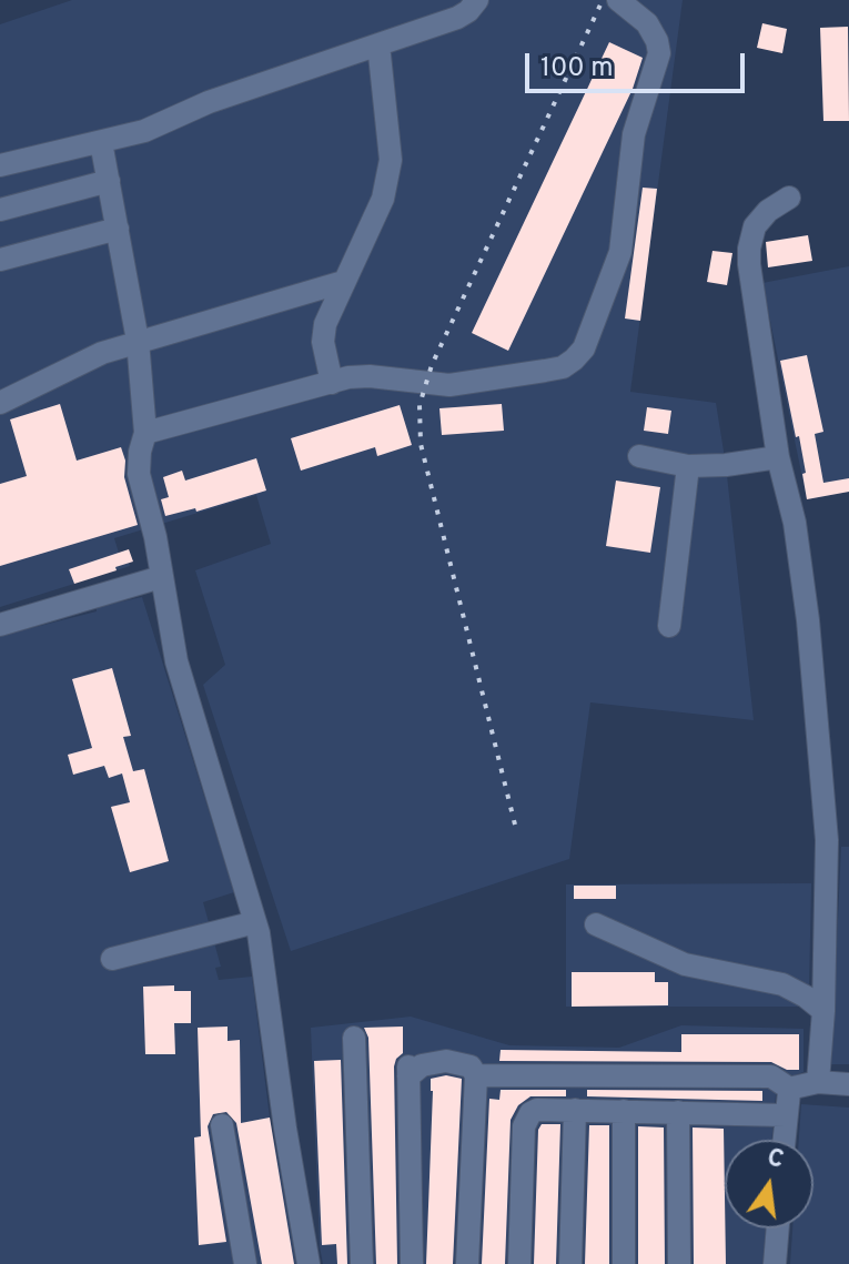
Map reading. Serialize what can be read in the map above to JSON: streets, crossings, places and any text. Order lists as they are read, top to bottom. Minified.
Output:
{"scale_bar":"100 m","north":"top"}
